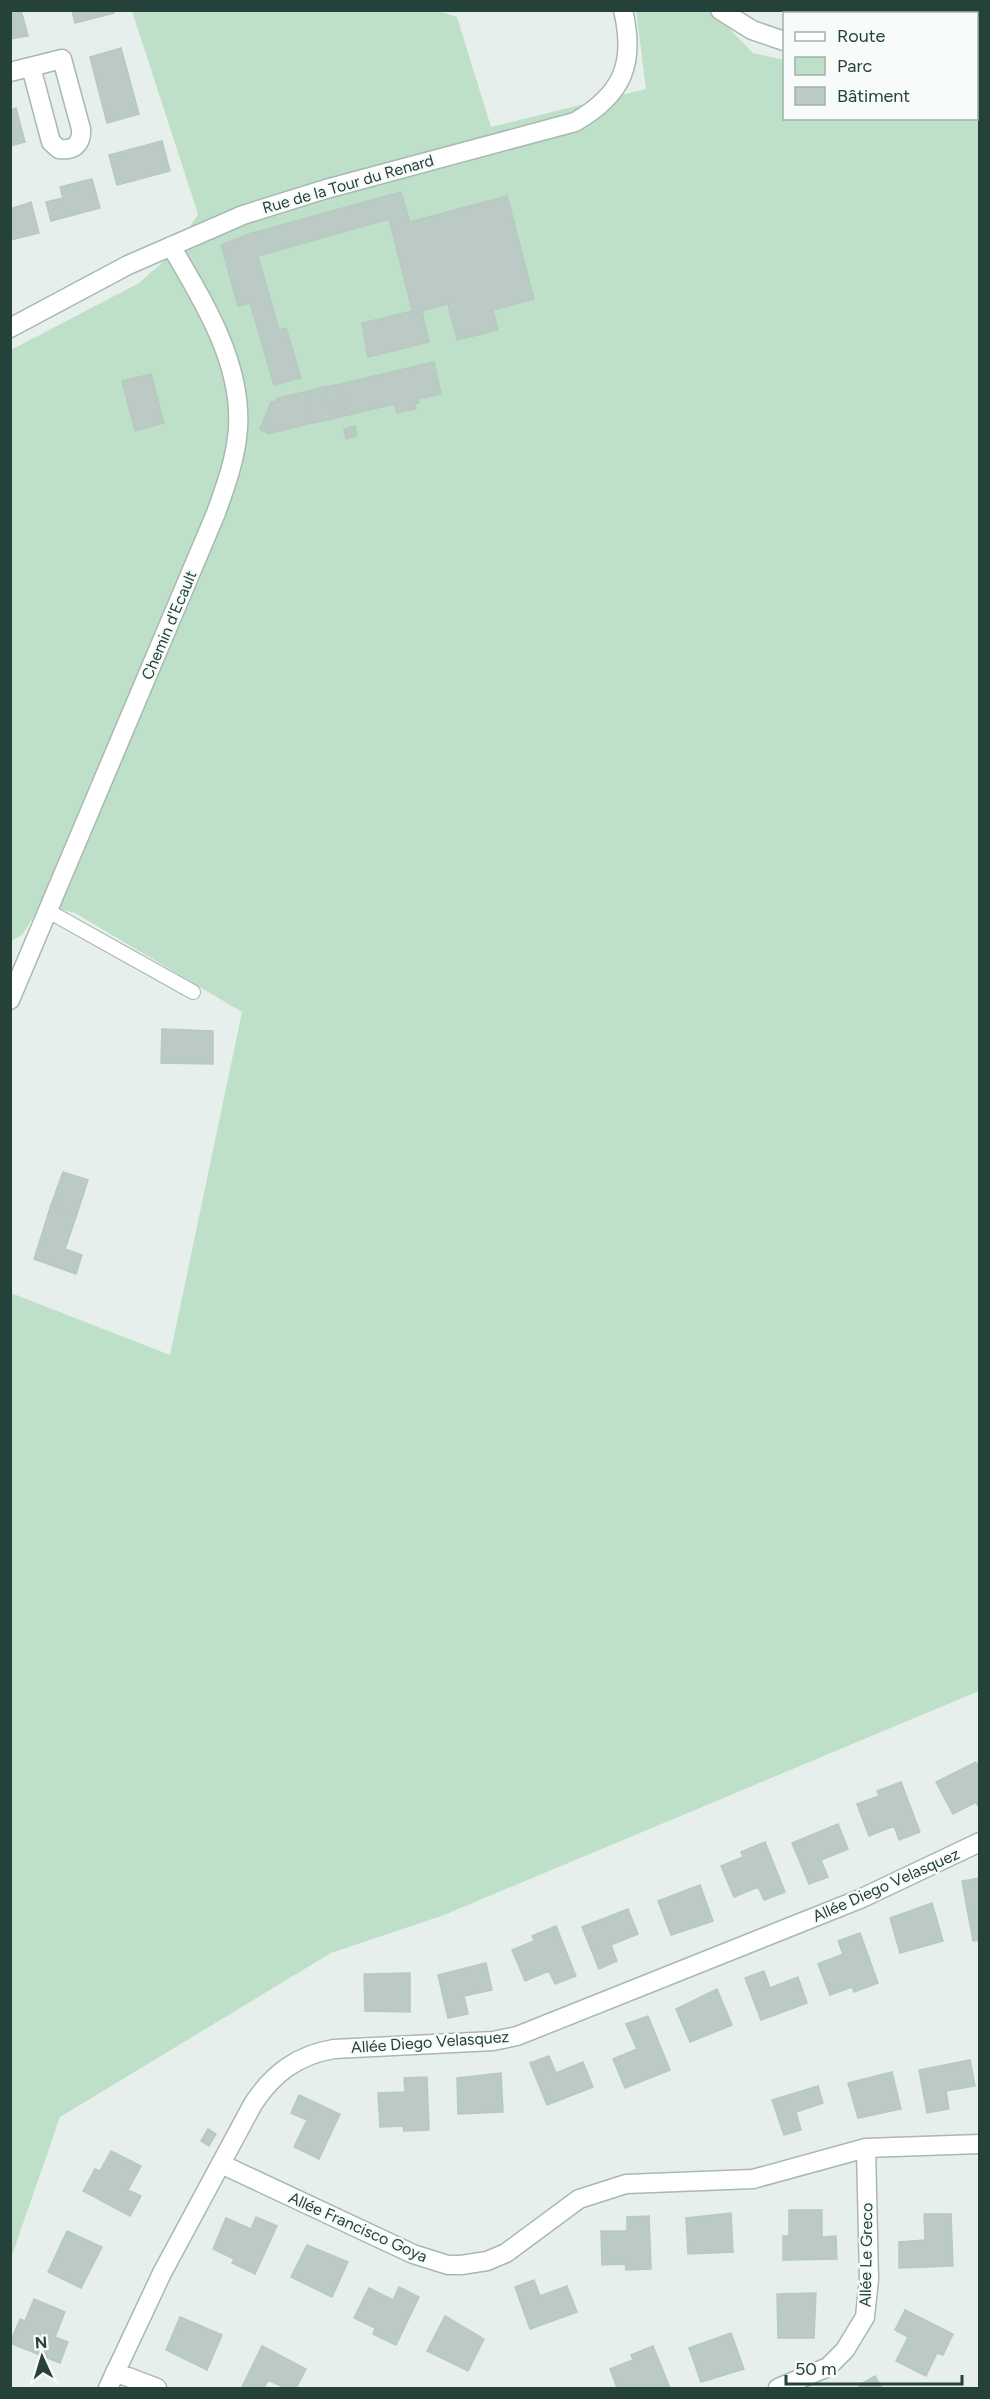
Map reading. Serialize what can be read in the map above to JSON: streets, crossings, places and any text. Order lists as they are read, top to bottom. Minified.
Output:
{"streets":{"street":["Rue de la Tour du Renard","Chemin d'Ecault","Allée Diego Velasquez","Allée Francisco Goya","Allée Le Greco"]},"crossings":[["Rue de la Tour du Renard","Chemin d'Ecault"],["Allée Diego Velasquez","Allée Francisco Goya"],["Allée Francisco Goya","Allée Le Greco"]],"legend":["Route","Parc","Bâtiment"],"scale_bar":"50 m","north":"top"}
